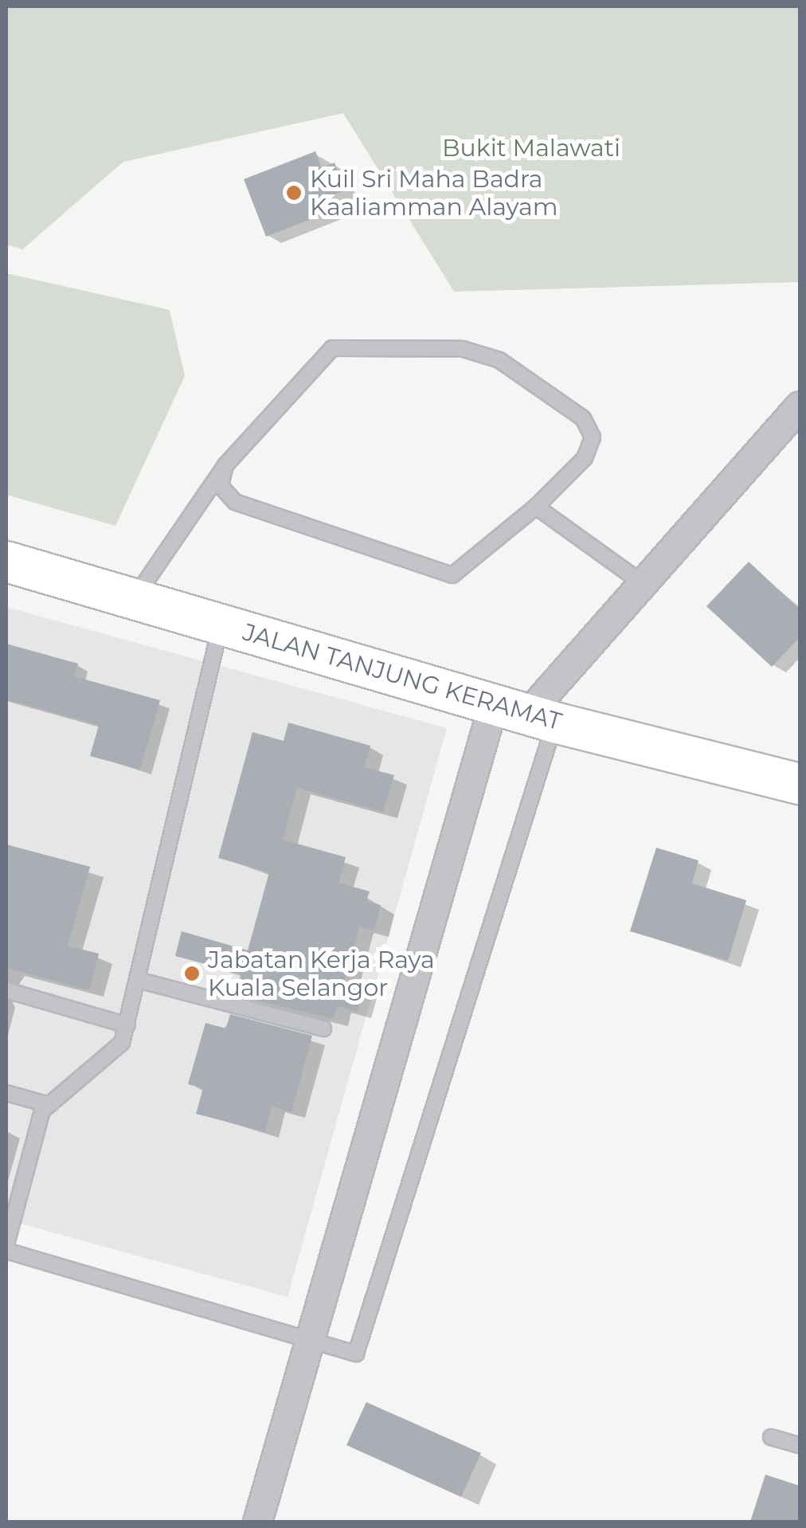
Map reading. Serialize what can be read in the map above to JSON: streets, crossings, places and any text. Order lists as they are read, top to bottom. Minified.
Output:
{"streets":{"street":["JALAN TANJUNG KERAMAT"]},"parks":["Bukit Malawati"],"places":["Kuil Sri Maha Badra Kaaliamman Alayam","Jabatan Kerja Raya Kuala Selangor"]}
